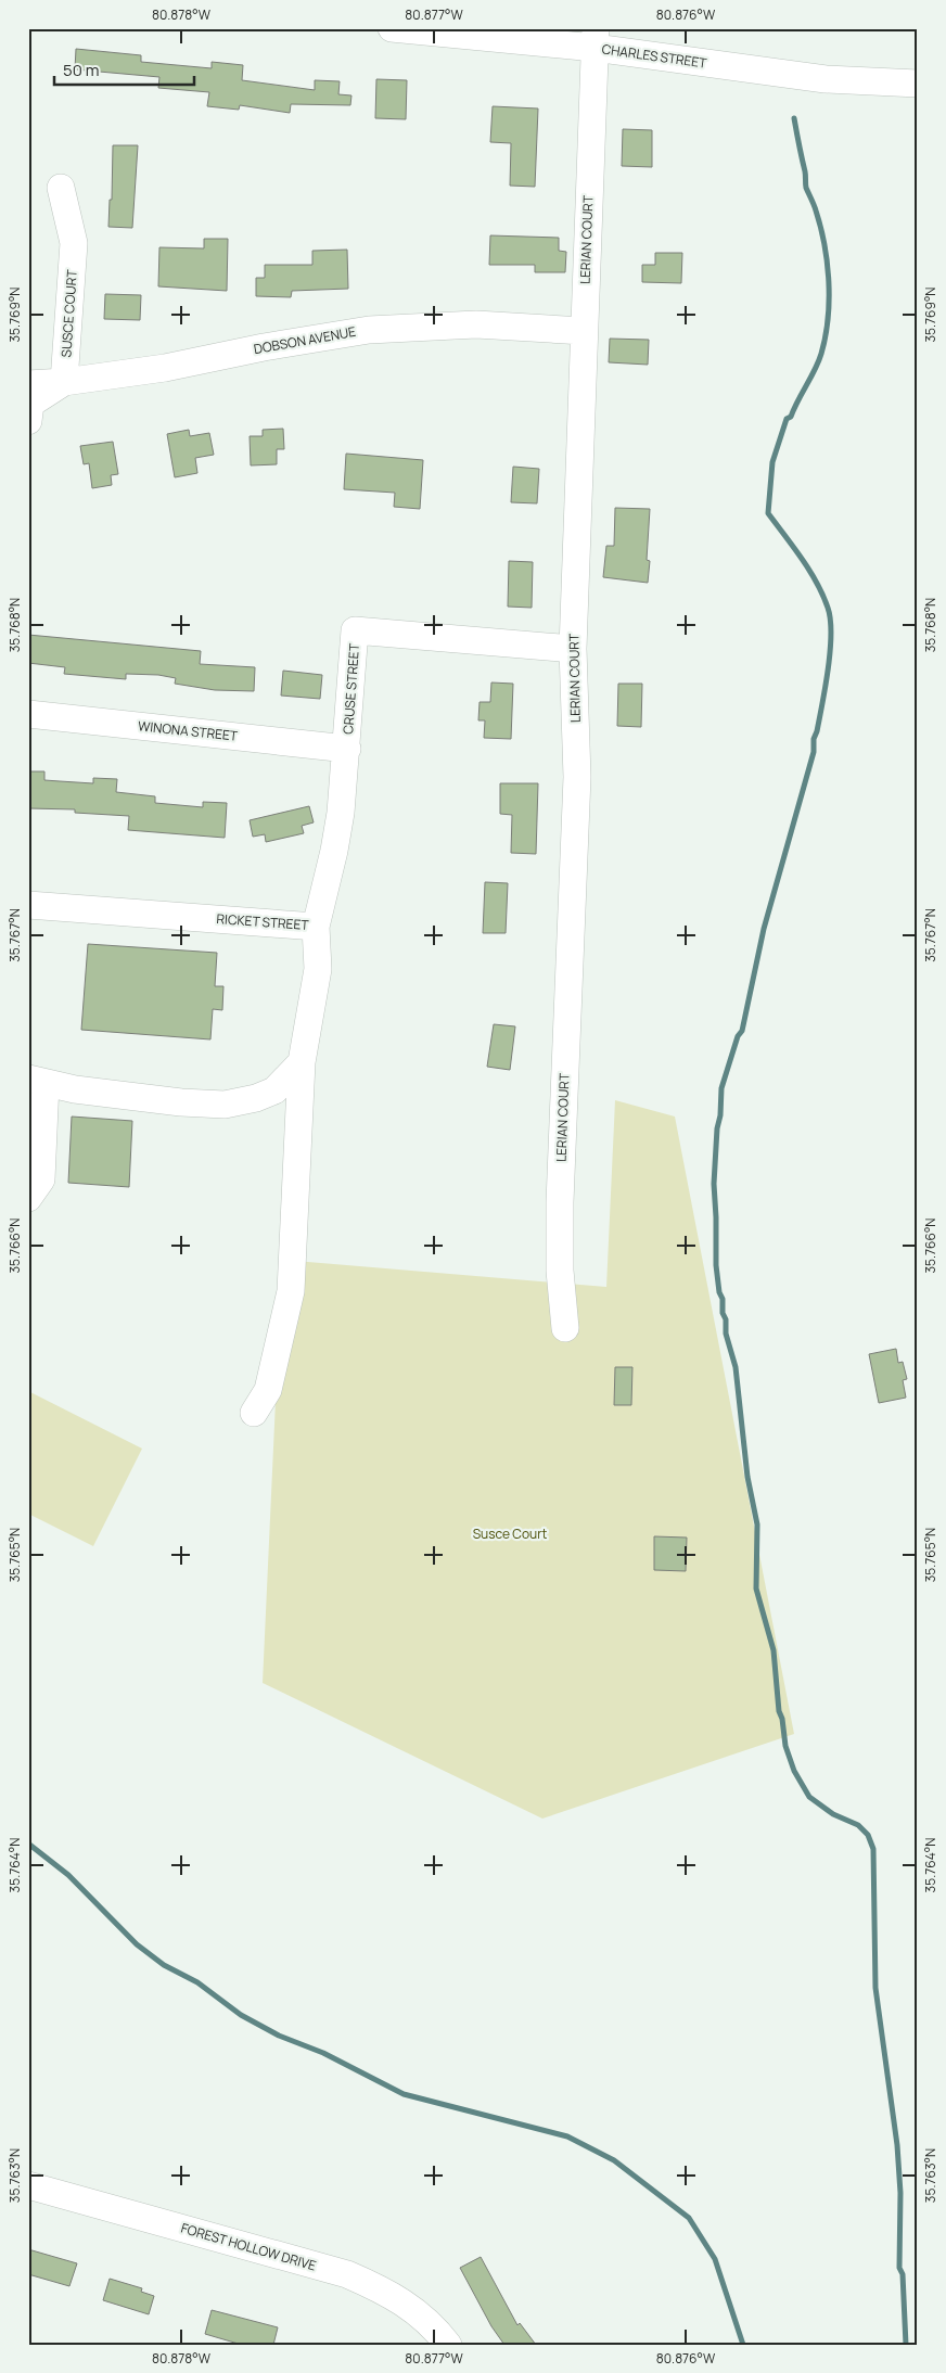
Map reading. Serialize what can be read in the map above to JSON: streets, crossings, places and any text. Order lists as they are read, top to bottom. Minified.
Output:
{"streets":{"street":["CHARLES STREET","LERIAN COURT","SUSCE COURT","DOBSON AVENUE","CRUSE STREET","WINONA STREET","RICKET STREET","FOREST HOLLOW DRIVE"]},"crossings":[["CHARLES STREET","LERIAN COURT"],["LERIAN COURT","DOBSON AVENUE"],["LERIAN COURT","CRUSE STREET"],["SUSCE COURT","DOBSON AVENUE"],["CRUSE STREET","WINONA STREET"],["CRUSE STREET","RICKET STREET"],["WINONA STREET","RICKET STREET"]],"parks":["Susce Court"],"scale_bar":"50 m","coordinates":["80.878°W","80.877°W","80.876°W","35.769°N","35.768°N","35.767°N","35.766°N","35.765°N","35.764°N","35.763°N"]}
